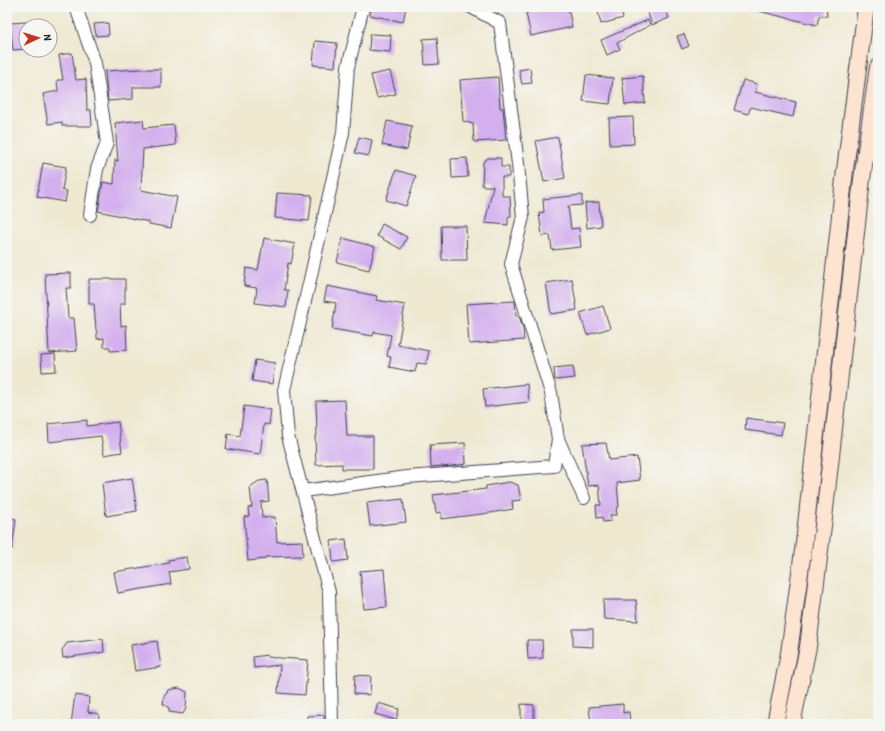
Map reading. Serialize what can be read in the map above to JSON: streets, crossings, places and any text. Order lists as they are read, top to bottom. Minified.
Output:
{"north":"right"}
